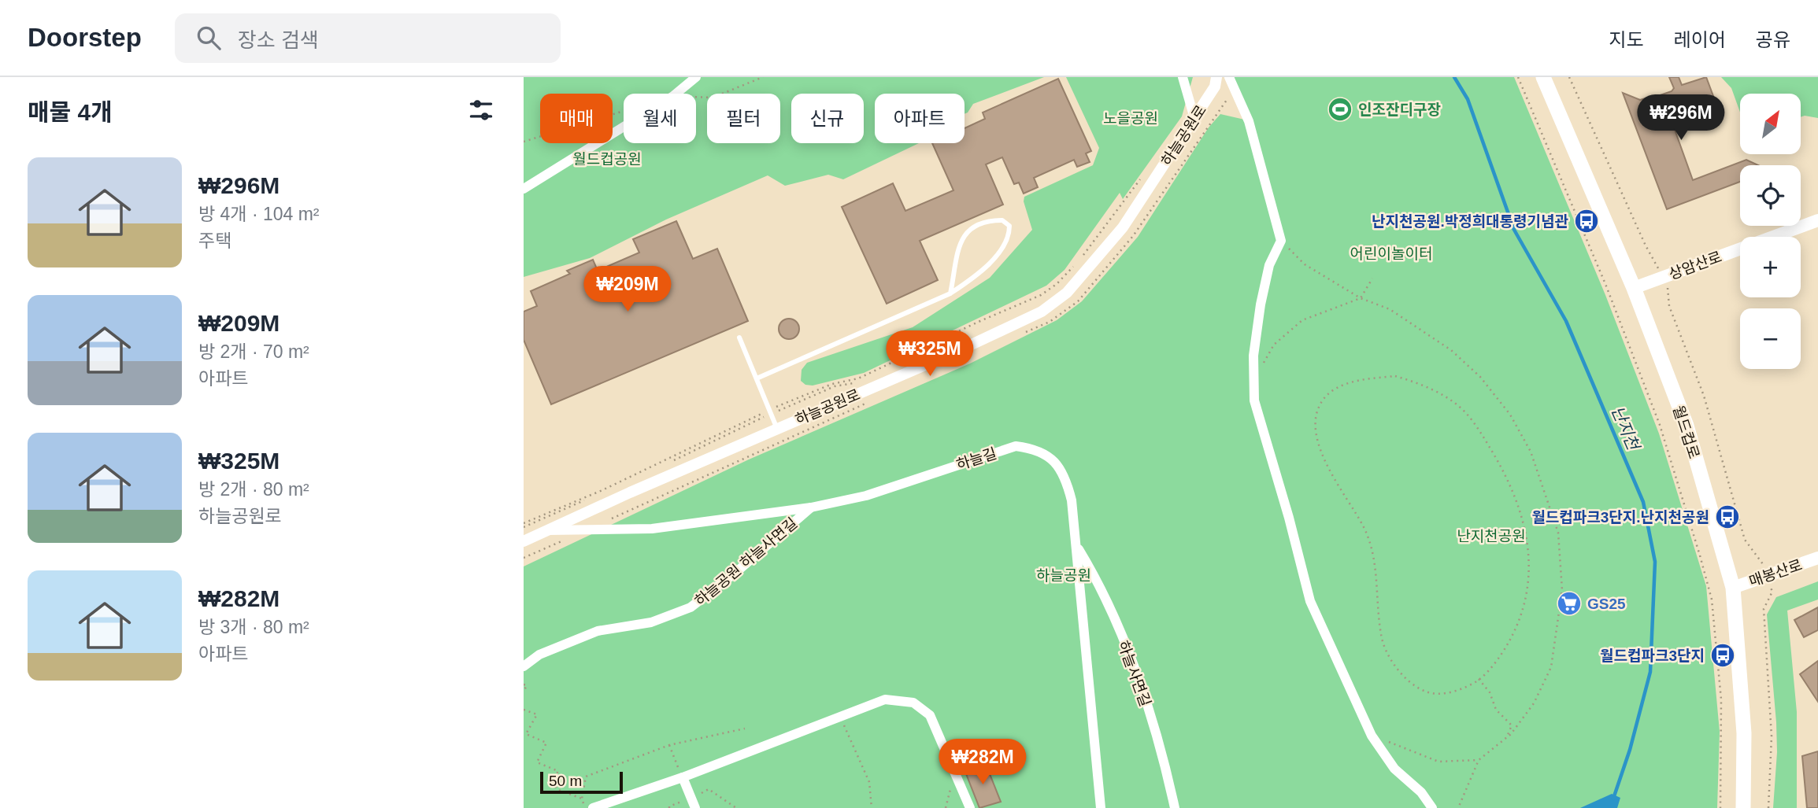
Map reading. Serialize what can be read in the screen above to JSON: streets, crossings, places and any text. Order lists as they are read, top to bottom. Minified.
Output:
{"streets":{"main road":["상암산로","월드컵로","매봉산로"],"street":["하늘공원로","하늘길","하늘공원 하늘사면길","하늘사면길"]},"crossings":[["하늘공원로","하늘길"],["상암산로","월드컵로"],["월드컵로","매봉산로"],["하늘길","하늘공원 하늘사면길"],["하늘길","하늘사면길"]],"water":["난지천"],"parks":["노을공원","월드컵공원","어린이놀이터","난지천공원","하늘공원"],"places":{"sports":["인조잔디구장"],"bus stop":["난지천공원.박정희대통령기념관","월드컵파크3단지.난지천공원","월드컵파크3단지"],"supermarket":["GS25"]},"scale_bar":"50 m","north":"top right","page":{"header":"Doorstep","search":"장소 검색","nav":["지도","레이어","공유"],"heading":"매물 4개","map_buttons":["+","−"],"chip":["매매","월세","필터","신규","아파트"],"price":["₩296M","₩209M","₩325M","₩282M"],"list":[{"name":"₩296M","note":"방 4개 · 104 m² · 주택"},{"name":"₩209M","note":"방 2개 · 70 m² · 아파트"},{"name":"₩325M","note":"방 2개 · 80 m² · 하늘공원로"},{"name":"₩282M","note":"방 3개 · 80 m² · 아파트"}],"scale":"50 m"}}
